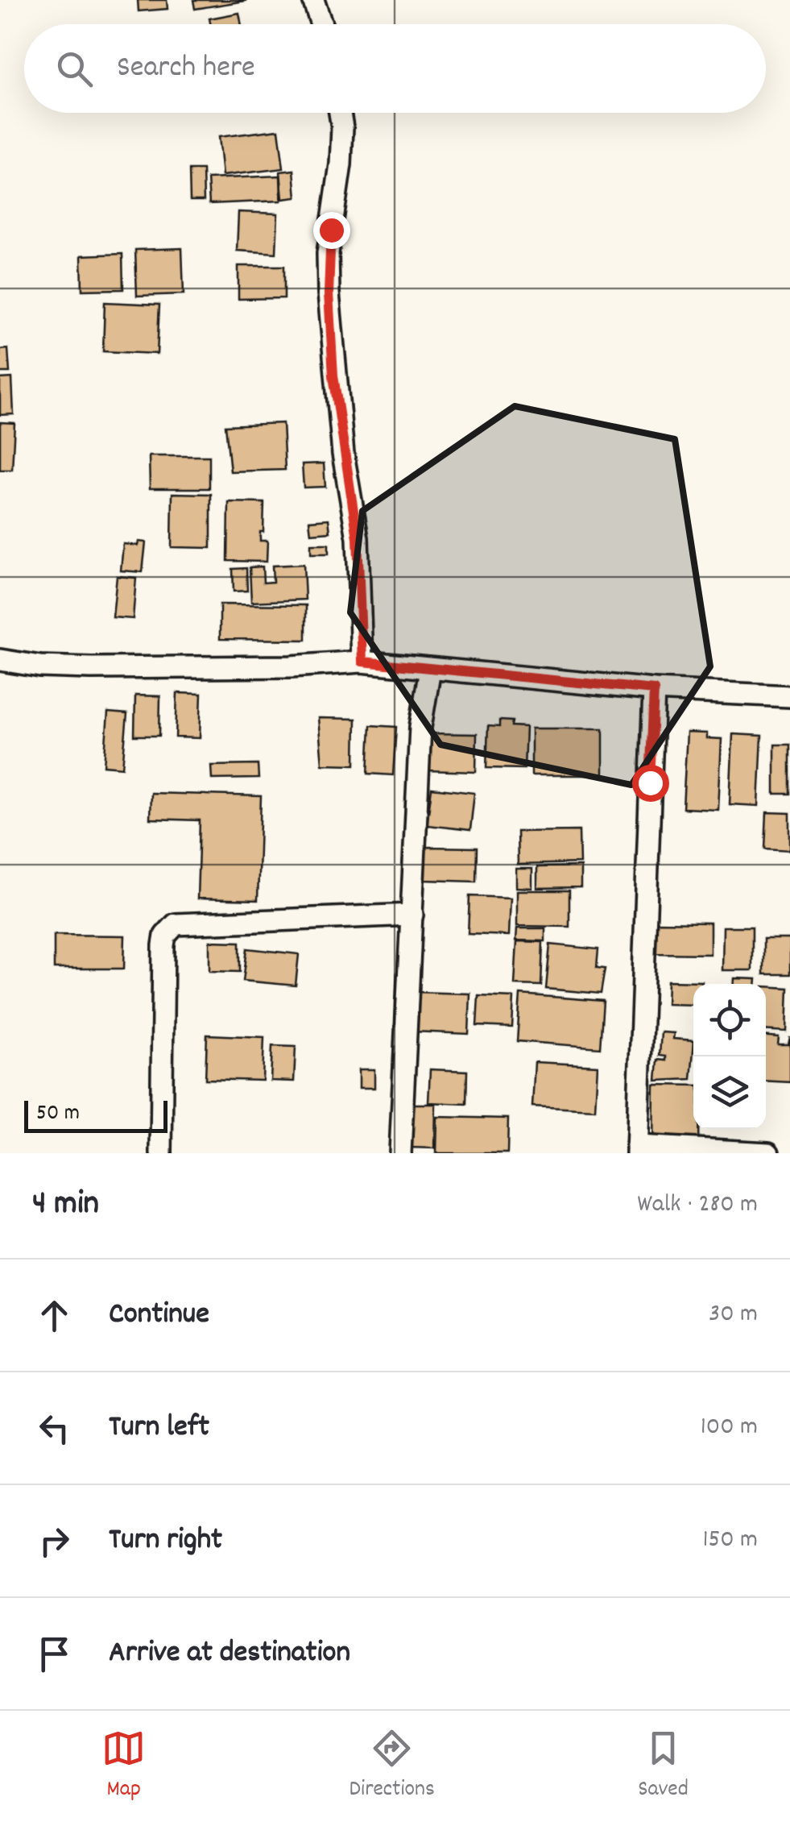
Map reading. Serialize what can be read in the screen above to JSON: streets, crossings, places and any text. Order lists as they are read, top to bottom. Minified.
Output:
{"scale_bar":"50 m","page":{"search":"Search here","scale":"50 m","heading":["4 min","Walk · 280 m"],"list":[["Continue","30 m"],["Turn left","100 m"],["Turn right","150 m"],"Arrive at destination"],"nav":["Map","Directions","Saved"]}}
